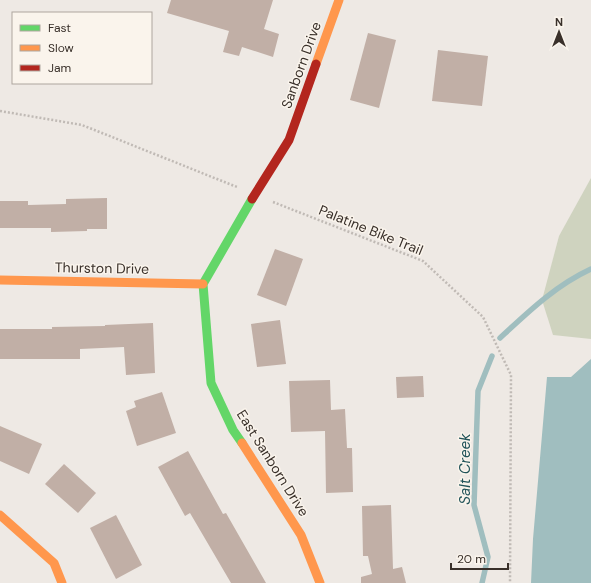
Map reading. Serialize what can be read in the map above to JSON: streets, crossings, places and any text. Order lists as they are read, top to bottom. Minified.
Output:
{"streets":{"street":["Sanborn Drive","Thurston Drive","East Sanborn Drive"],"path":["Palatine Bike Trail"]},"crossings":[["Sanborn Drive","Palatine Bike Trail"],["Thurston Drive","East Sanborn Drive"]],"water":["Salt Creek"],"legend":["Fast","Slow","Jam"],"scale_bar":"20 m","north":"top"}
